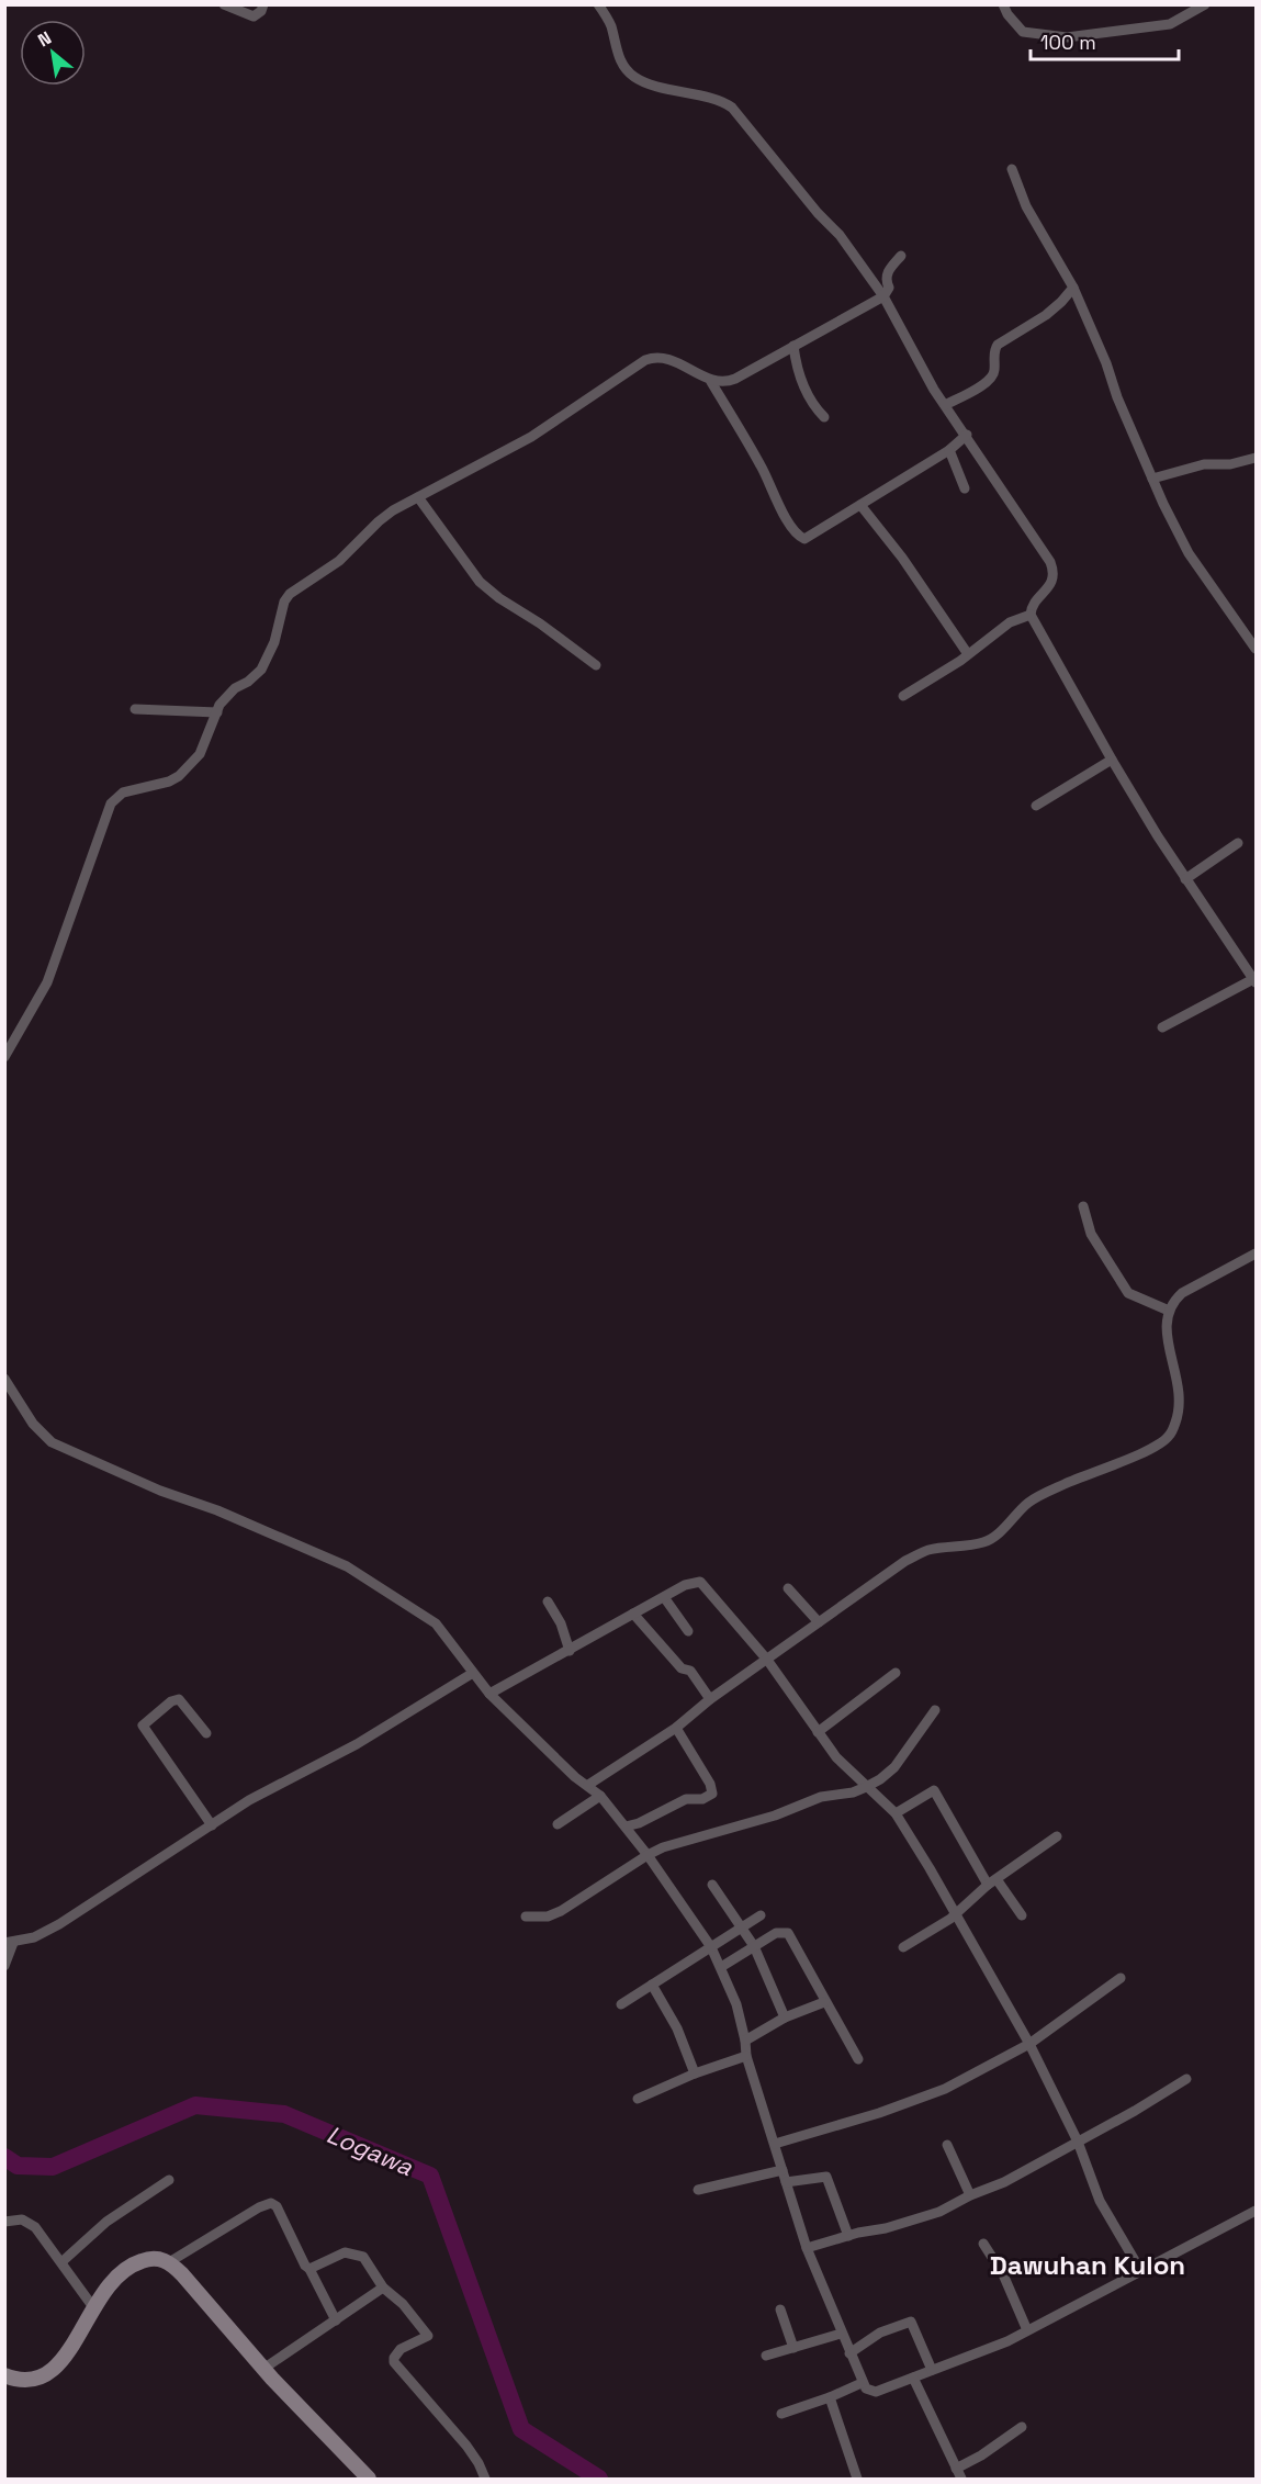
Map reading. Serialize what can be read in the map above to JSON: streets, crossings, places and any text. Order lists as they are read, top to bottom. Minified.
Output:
{"districts":["Dawuhan Kulon"],"water":["Logawa"],"scale_bar":"100 m","north":"top left"}
